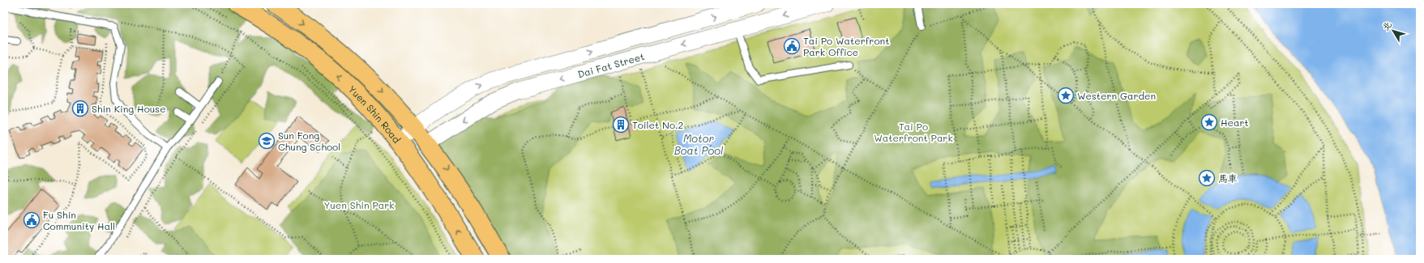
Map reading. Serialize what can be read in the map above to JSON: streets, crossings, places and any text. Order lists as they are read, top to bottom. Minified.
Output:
{"streets":{"main road":["Yuen Shin Road"],"street":["Dai Fat Street"]},"crossings":[["Dai Fat Street","Yuen Shin Road"]],"water":["Motor Boat Pool"],"parks":["Tai Po Waterfront Park","Yuen Shin Park"],"places":{"public building":["Tai Po Waterfront Park Office","Fu Shin Community Hall"],"place":["Western Garden","Heart","馬車"],"building":["Shin King House","Toilet No.2"],"school or university":["Sun Fong Chung School"]},"north":"top left"}
